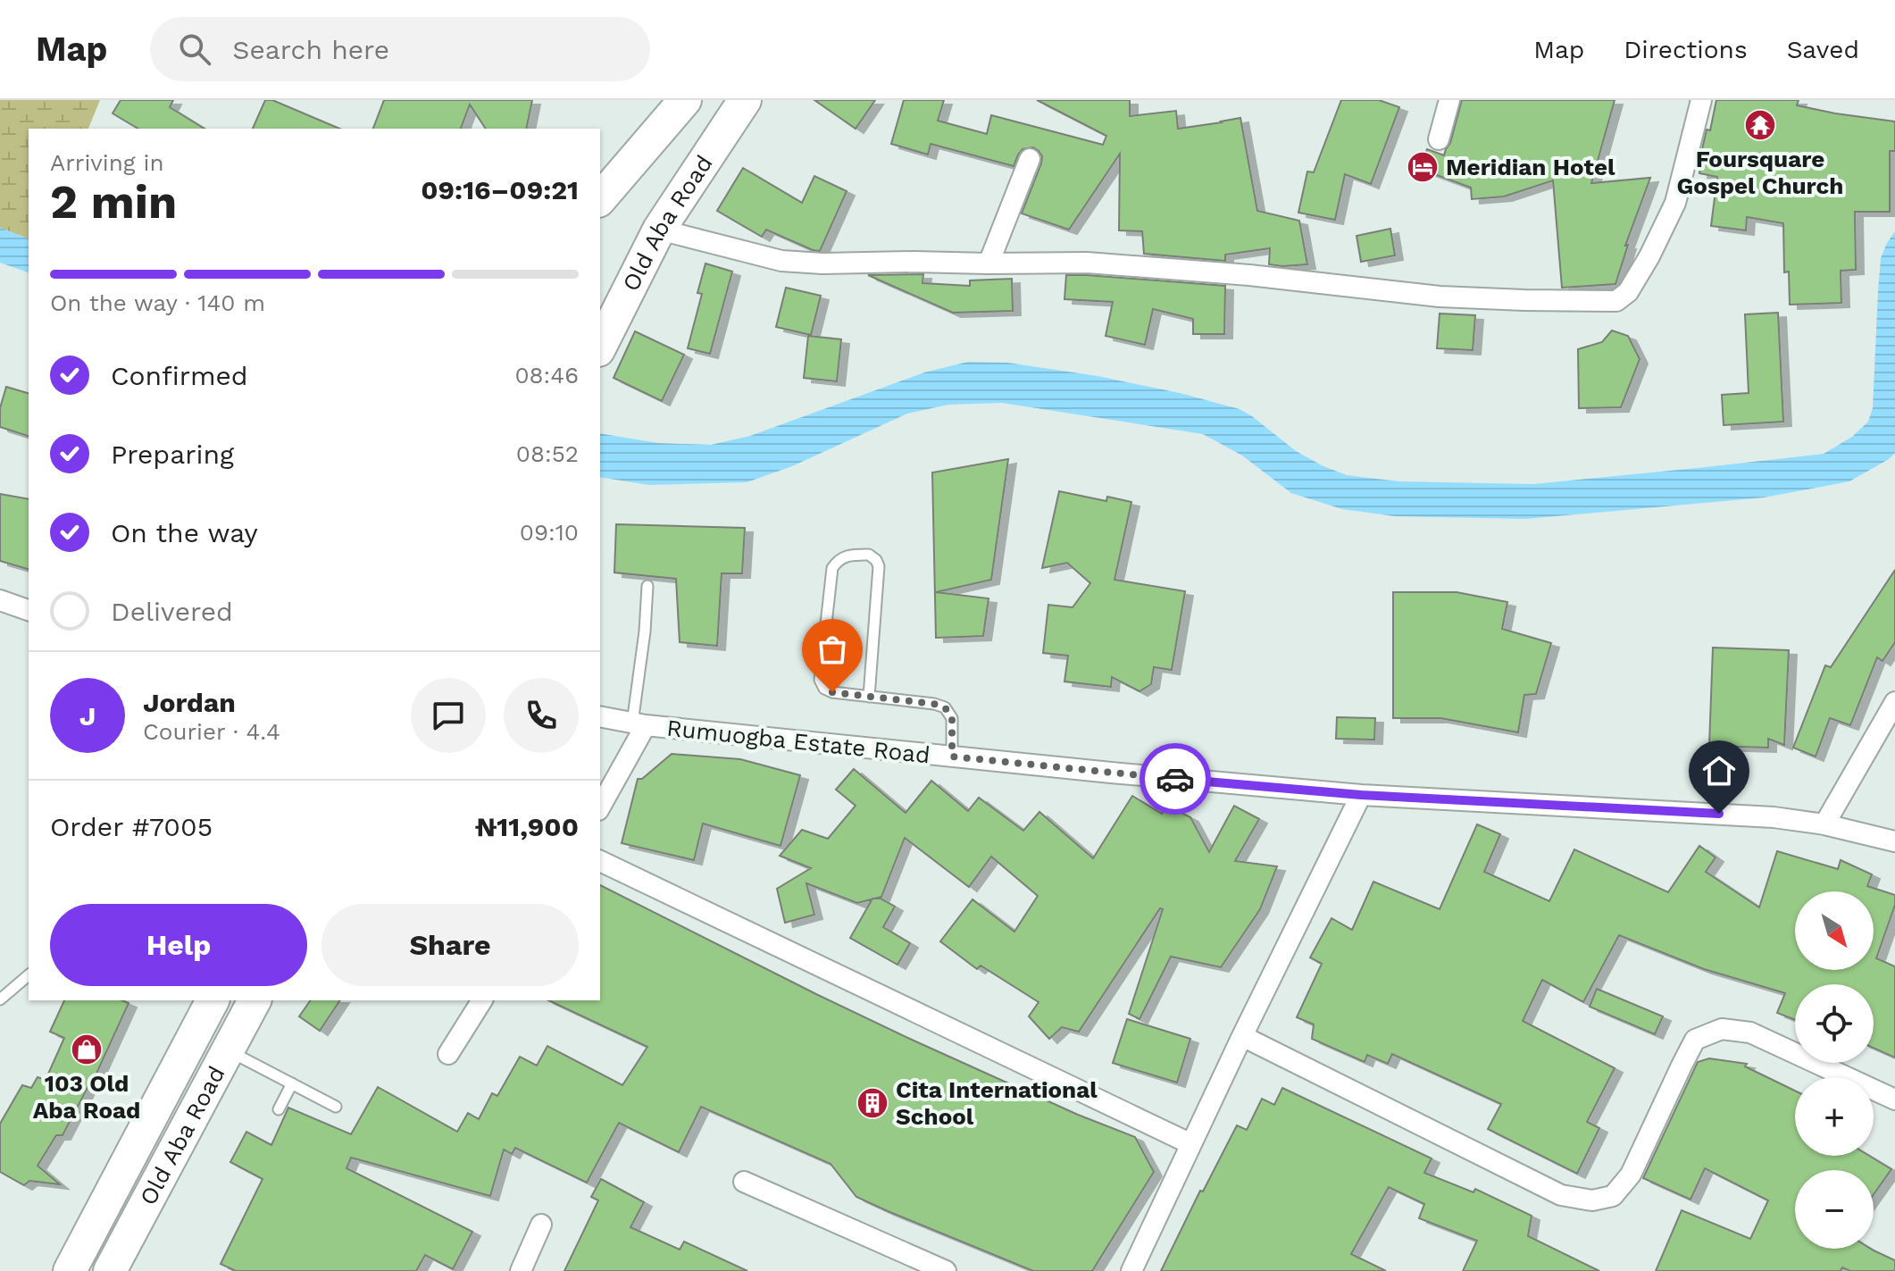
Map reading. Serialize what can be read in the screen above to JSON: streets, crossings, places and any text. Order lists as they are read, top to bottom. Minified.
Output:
{"streets":{"main road":["Old Aba Road"],"street":["Rumuogba Estate Road"]},"places":{"temple":["Foursquare Gospel Church"],"hotel":["Meridian Hotel"],"shop":["103 Old Aba Road"],"building":["Cita International School"]},"north":"bottom right","page":{"header":"Map","search":"Search here","nav":["Map","Directions","Saved"],"heading":["2 min","Arriving in","09:16–09:21"],"panel":["Jordan","Courier · 4.4","Order #7005","₦11,900"],"bar":"On the way · 140 m","list":[["Confirmed","08:46"],["Preparing","08:52"],["On the way","09:10"],"Delivered"],"round":"J","buttons":["Help","Share"],"map_buttons":["+","−"]}}
